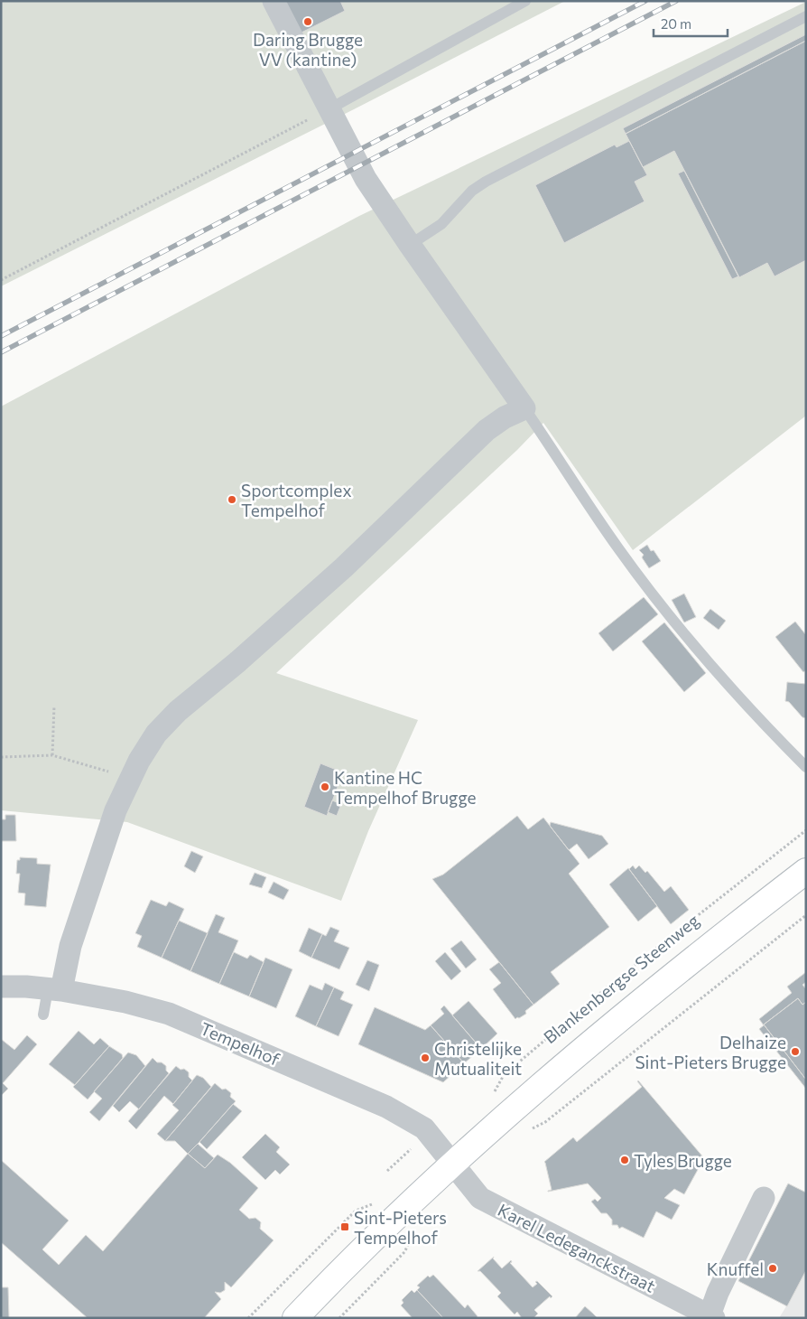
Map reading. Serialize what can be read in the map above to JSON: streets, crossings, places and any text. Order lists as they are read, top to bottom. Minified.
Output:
{"streets":{"main road":["Blankenbergse Steenweg"],"street":["Tempelhof","Karel Ledeganckstraat"]},"crossings":[["Blankenbergse Steenweg","Tempelhof"],["Blankenbergse Steenweg","Karel Ledeganckstraat"],["Tempelhof","Karel Ledeganckstraat"]],"places":{"other":["Daring Brugge VV (kantine)","Sportcomplex Tempelhof","Kantine HC Tempelhof Brugge","Delhaize Sint-Pieters Brugge","Christelijke Mutualiteit","Tyles Brugge","Knuffel"],"transit":["Sint-Pieters Tempelhof"]},"scale_bar":"20 m"}
